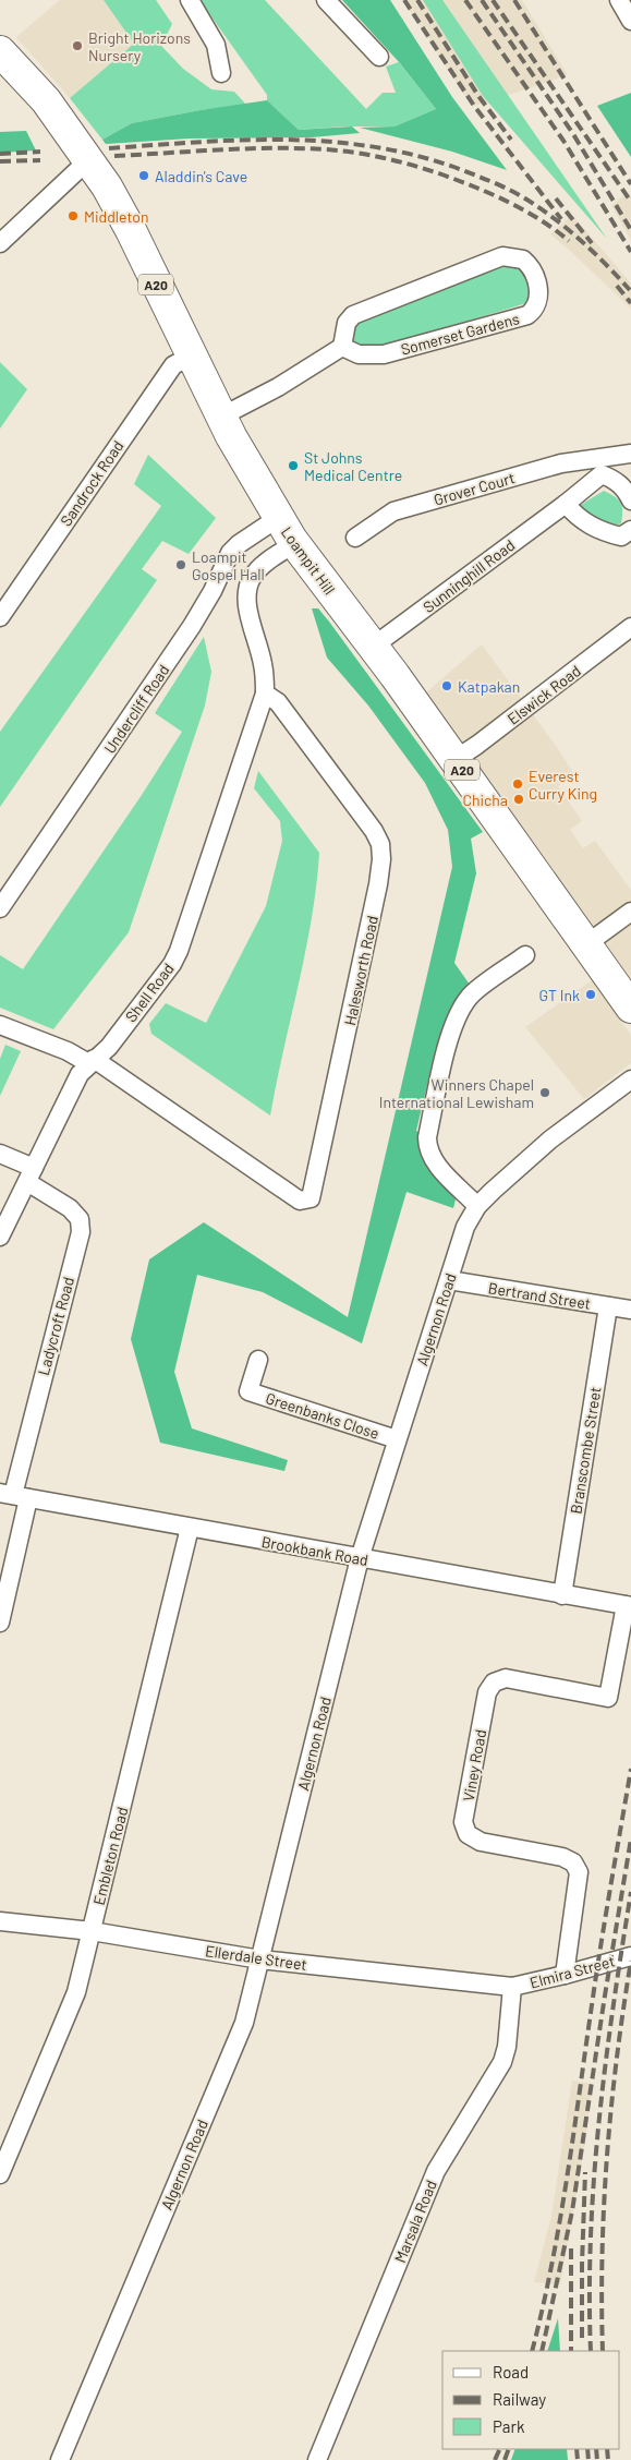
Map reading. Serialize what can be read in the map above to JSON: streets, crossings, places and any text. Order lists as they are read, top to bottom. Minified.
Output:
{"streets":{"highway":["A20","Loampit Hill"],"street":["Somerset Gardens","Sandrock Road","Grover Court","Sunninghill Road","Elswick Road","Undercliff Road","Halesworth Road","Shell Road","Bertrand Street","Algernon Road","Ladycroft Road","Greenbanks Close","Branscombe Street","Brookbank Road","Viney Road","Embleton Road","Ellerdale Street","Elmira Street","Marsala Road"]},"crossings":[["A20","Loampit Hill"],["Sandrock Road","Loampit Hill"],["Grover Court","Sunninghill Road"],["Loampit Hill","Sunninghill Road"],["Loampit Hill","Elswick Road"],["Loampit Hill","Undercliff Road"],["Halesworth Road","Shell Road"],["Shell Road","Ladycroft Road"],["Bertrand Street","Algernon Road"],["Bertrand Street","Branscombe Street"],["Algernon Road","Greenbanks Close"],["Algernon Road","Brookbank Road"],["Algernon Road","Ellerdale Street"],["Ladycroft Road","Brookbank Road"],["Branscombe Street","Brookbank Road"],["Brookbank Road","Viney Road"],["Brookbank Road","Embleton Road"],["Viney Road","Elmira Street"],["Embleton Road","Ellerdale Street"],["Ellerdale Street","Elmira Street"],["Ellerdale Street","Marsala Road"],["Elmira Street","Marsala Road"]],"places":["Bright Horizons Nursery","Aladdin's Cave","Middleton","St Johns Medical Centre","Loampit Gospel Hall","Katpakan","Everest Curry King","Chicha","GT Ink","Winners Chapel International Lewisham"],"legend":["Road","Railway","Park"]}
